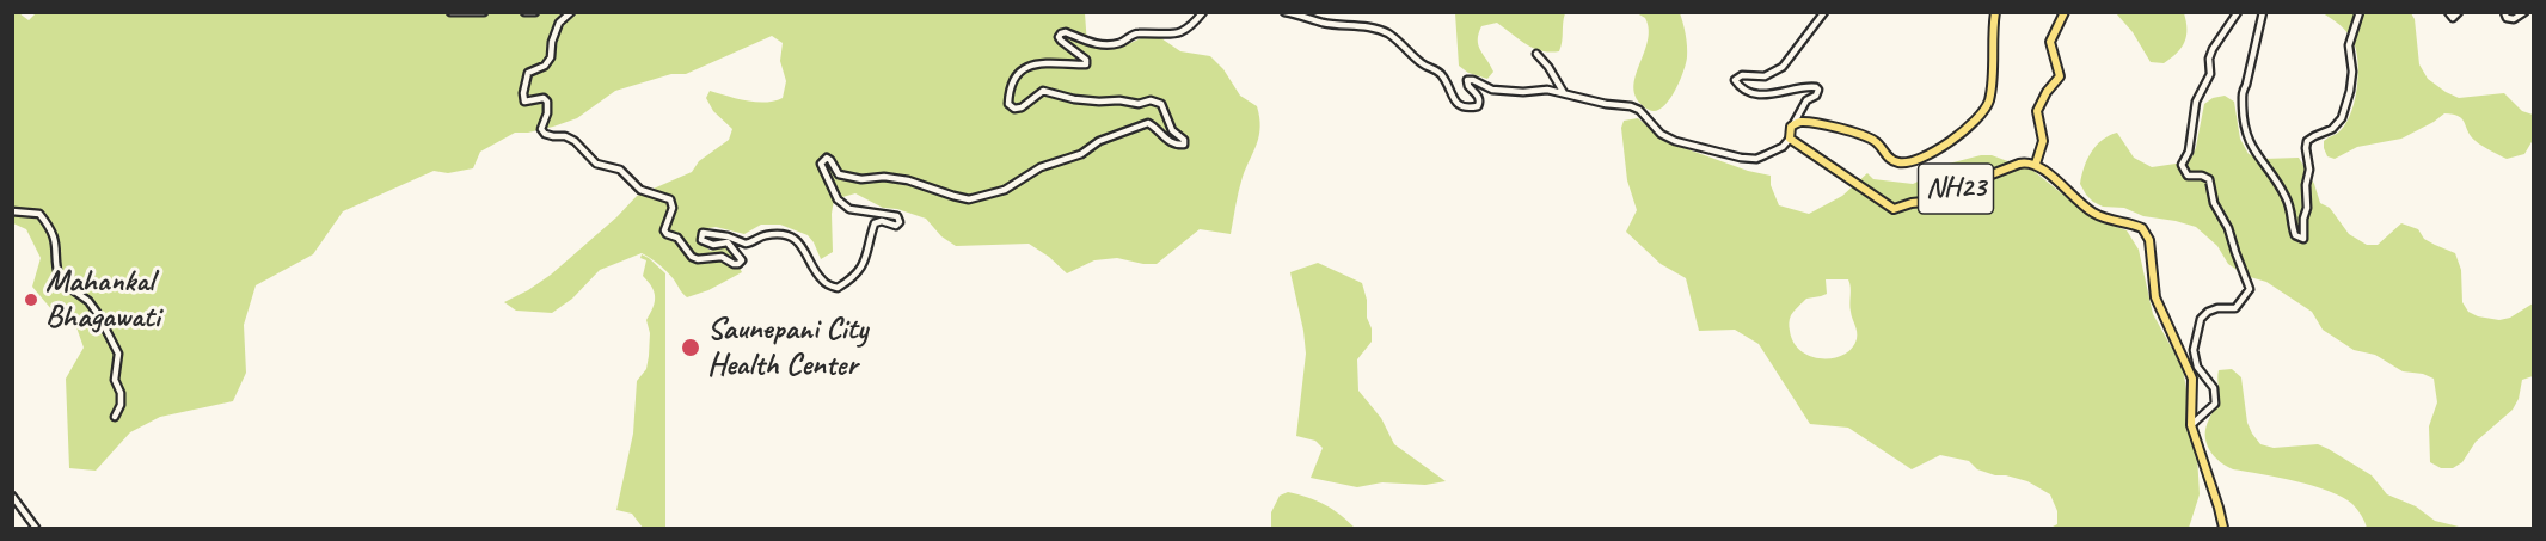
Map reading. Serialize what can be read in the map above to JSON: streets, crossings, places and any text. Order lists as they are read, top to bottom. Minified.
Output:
{"streets":{"main road":["NH23"]},"places":["Mahankal Bhagawati","Saunepani City Health Center"]}
